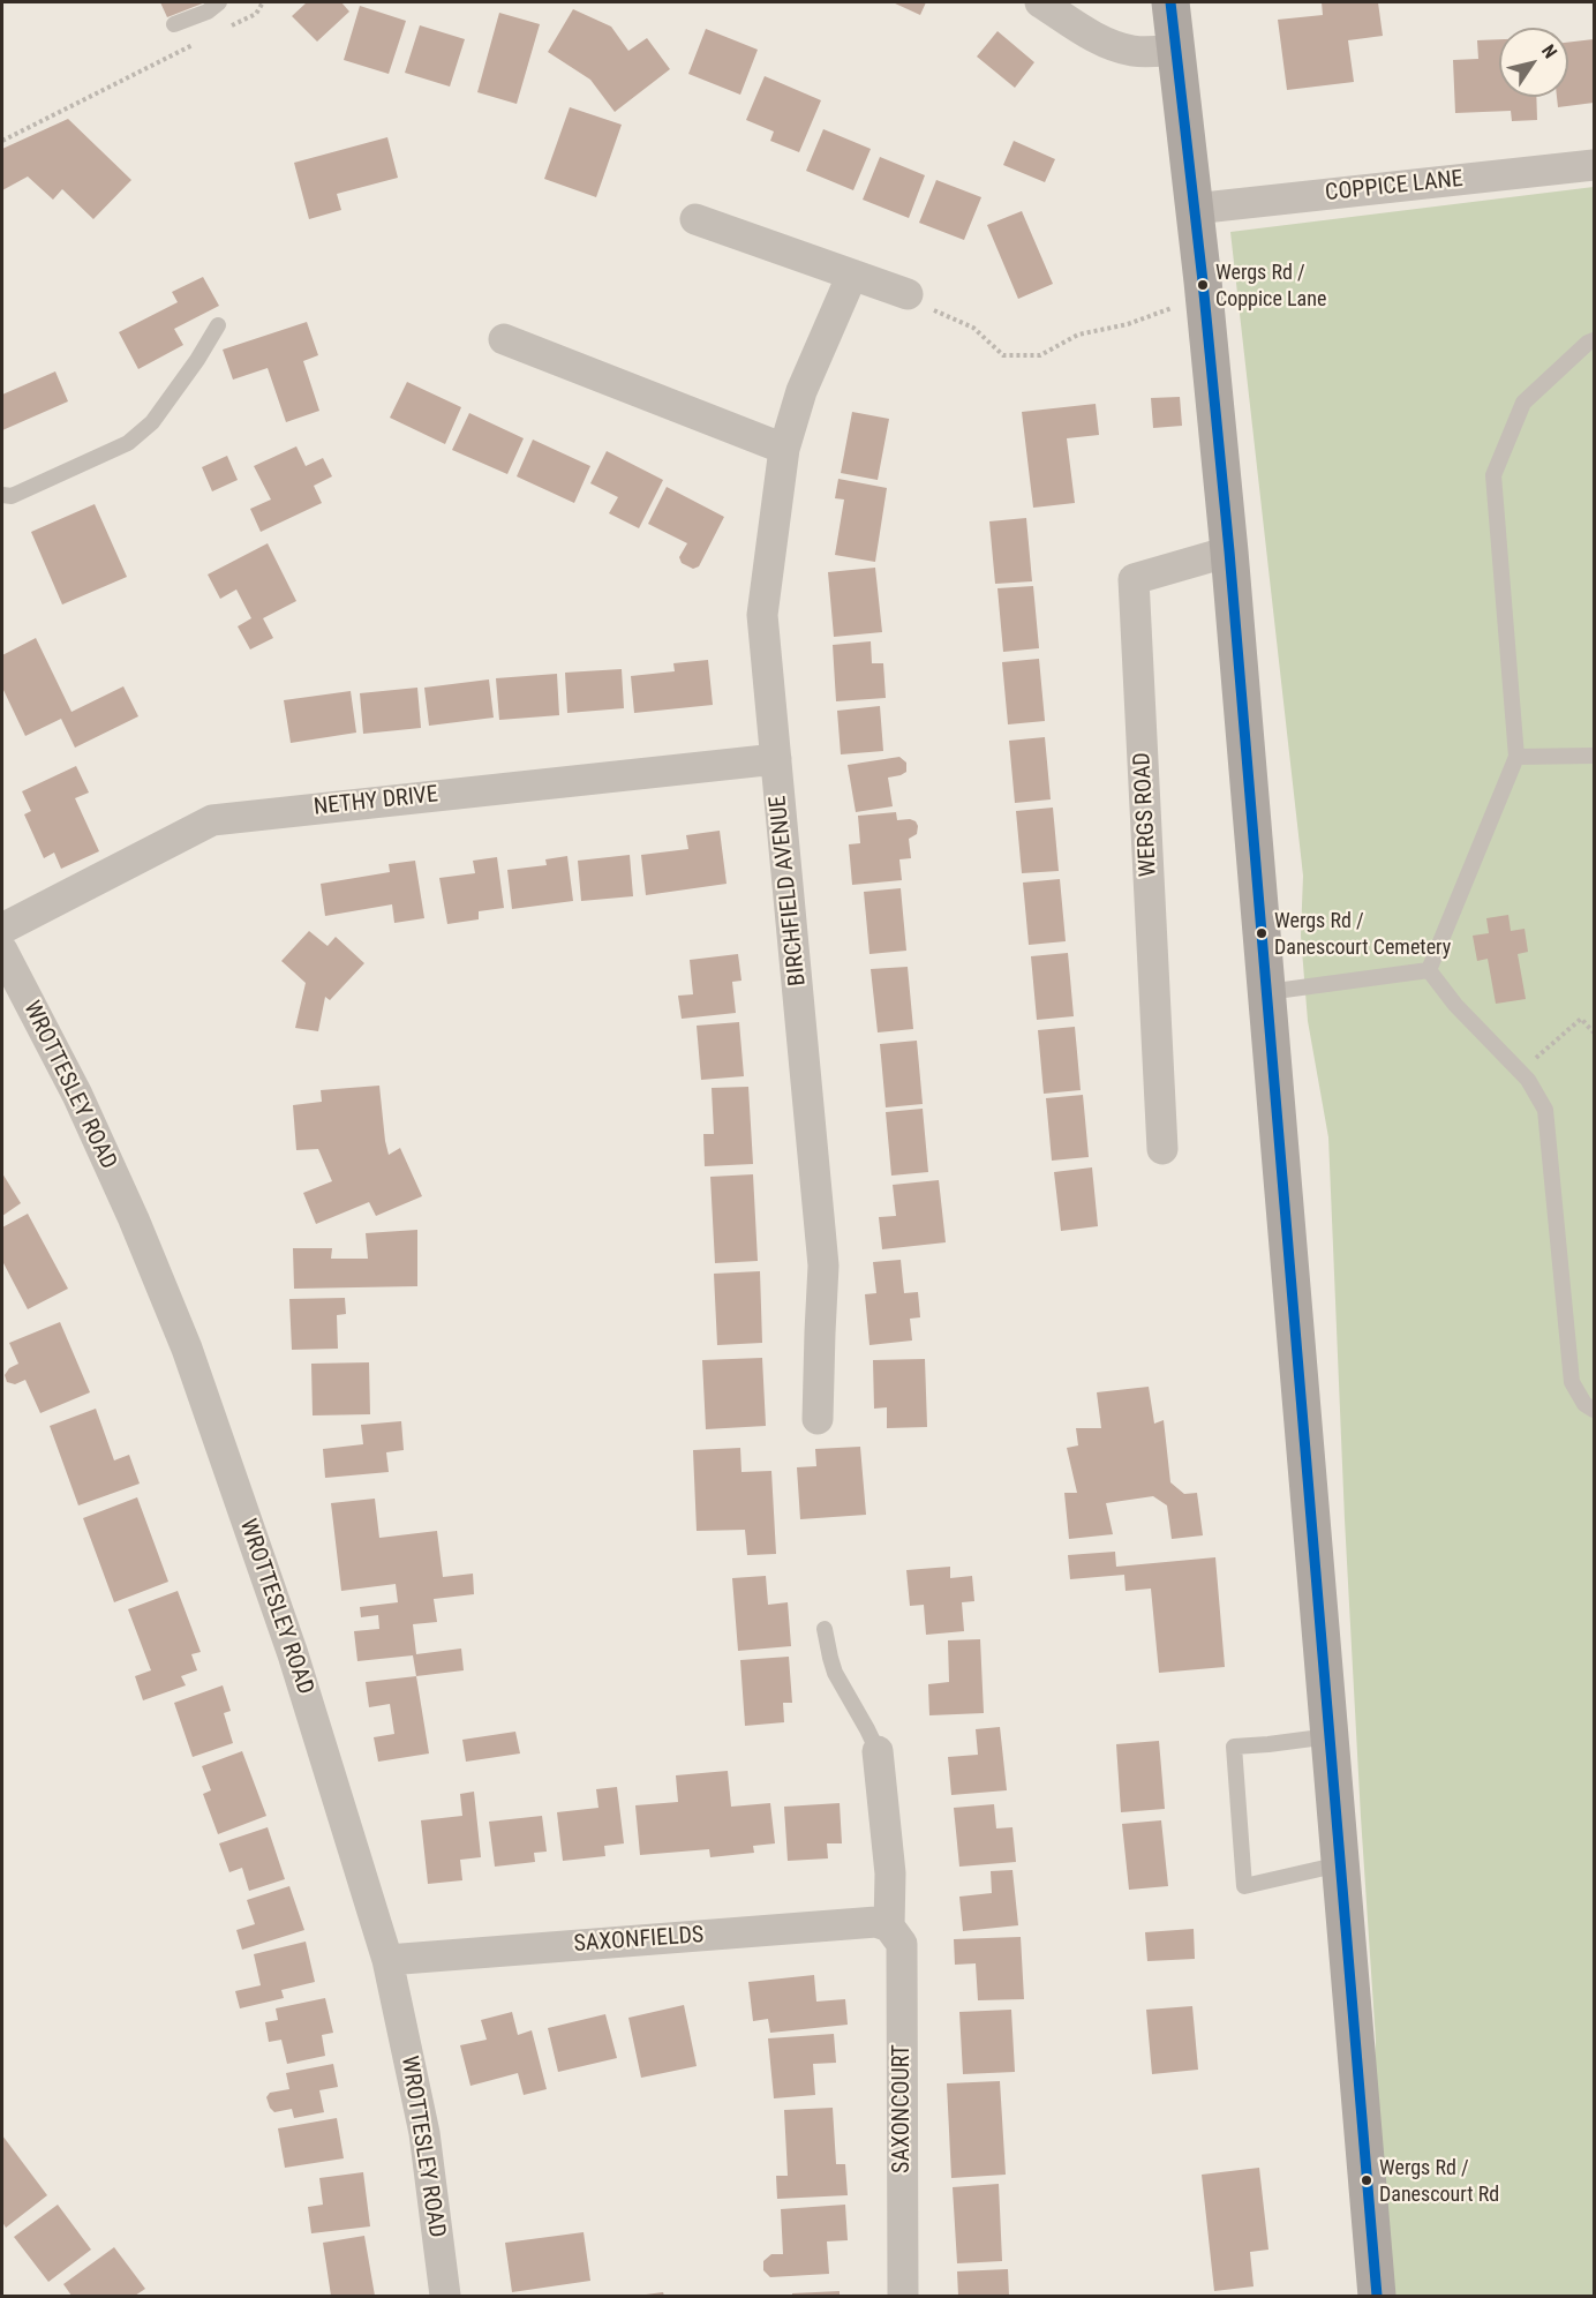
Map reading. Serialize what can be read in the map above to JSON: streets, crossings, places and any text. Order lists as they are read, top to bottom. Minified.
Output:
{"streets":{"street":["COPPICE LANE","NETHY DRIVE","WERGS ROAD","BIRCHFIELD AVENUE","WROTTESLEY ROAD","SAXONFIELDS","SAXONCOURT"]},"crossings":[["NETHY DRIVE","BIRCHFIELD AVENUE"],["WROTTESLEY ROAD","SAXONFIELDS"],["SAXONFIELDS","SAXONCOURT"]],"places":["Wergs Rd / Coppice Lane","Wergs Rd / Danescourt Cemetery","Wergs Rd / Danescourt Rd"],"north":"top right"}
